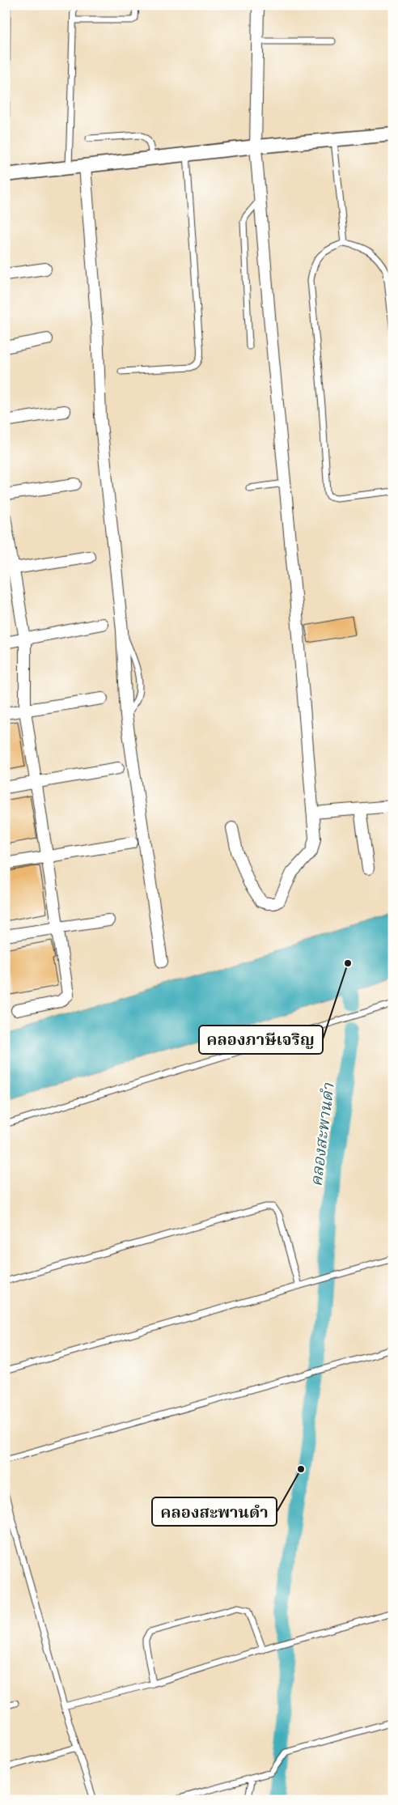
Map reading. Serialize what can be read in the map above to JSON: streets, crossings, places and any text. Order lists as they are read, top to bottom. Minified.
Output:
{"water":["คลองสะพานดำ"],"places":["คลองภาษีเจริญ","คลองสะพานดำ"]}
